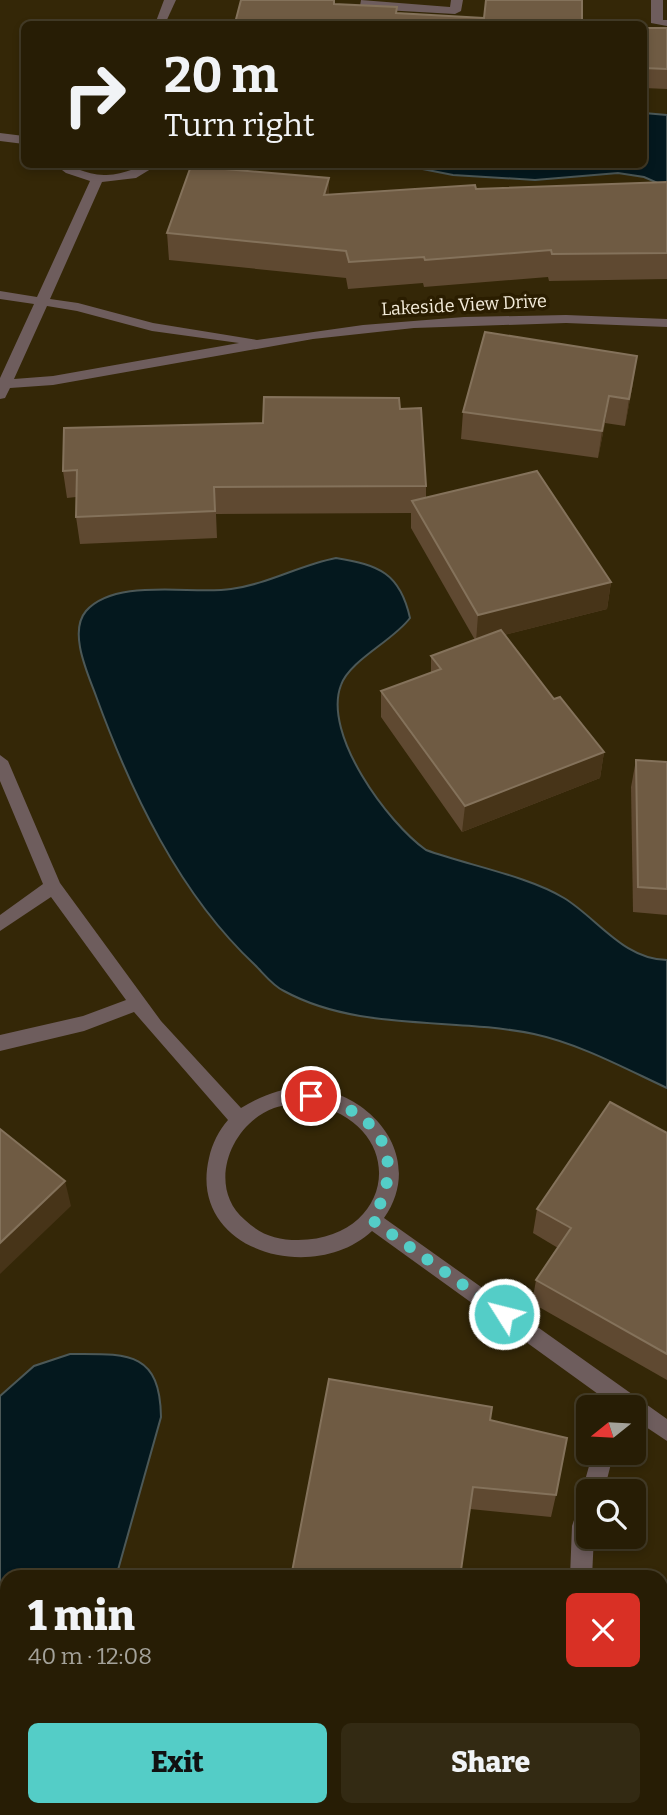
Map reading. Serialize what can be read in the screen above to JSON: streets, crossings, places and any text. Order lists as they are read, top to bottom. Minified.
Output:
{"streets":{"street":["Lakeside View Drive"]},"north":"left","page":{"turn":["20 m","Turn right"],"heading":["1 min","40 m · 12:08"],"buttons":["Exit","Share"]}}
